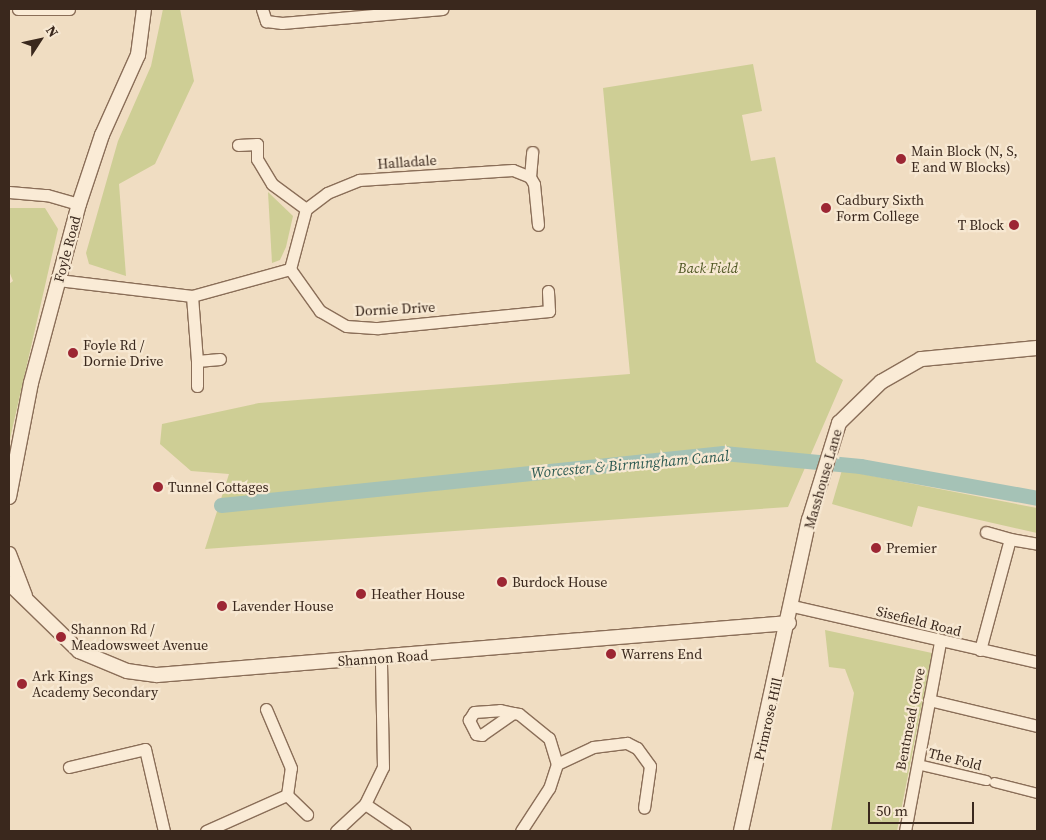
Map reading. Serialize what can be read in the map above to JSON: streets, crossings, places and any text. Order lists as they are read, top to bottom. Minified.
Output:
{"streets":{"street":["Halladale","Foyle Road","Dornie Drive","Masshouse Lane","Sisefield Road","Shannon Road","Primrose Hill","Bentmead Grove","The Fold"]},"crossings":[["Masshouse Lane","Sisefield Road"],["Masshouse Lane","Primrose Hill"],["Sisefield Road","Primrose Hill"],["Sisefield Road","Bentmead Grove"],["Shannon Road","Primrose Hill"],["Bentmead Grove","The Fold"]],"water":["Worcester & Birmingham Canal"],"parks":["Back Field"],"places":["Main Block (N, S, E and W Blocks)","Cadbury Sixth Form College","T Block","Foyle Rd / Dornie Drive","Tunnel Cottages","Premier","Burdock House","Heather House","Lavender House","Shannon Rd / Meadowsweet Avenue","Warrens End","Ark Kings Academy Secondary"],"scale_bar":"50 m","north":"top right"}
